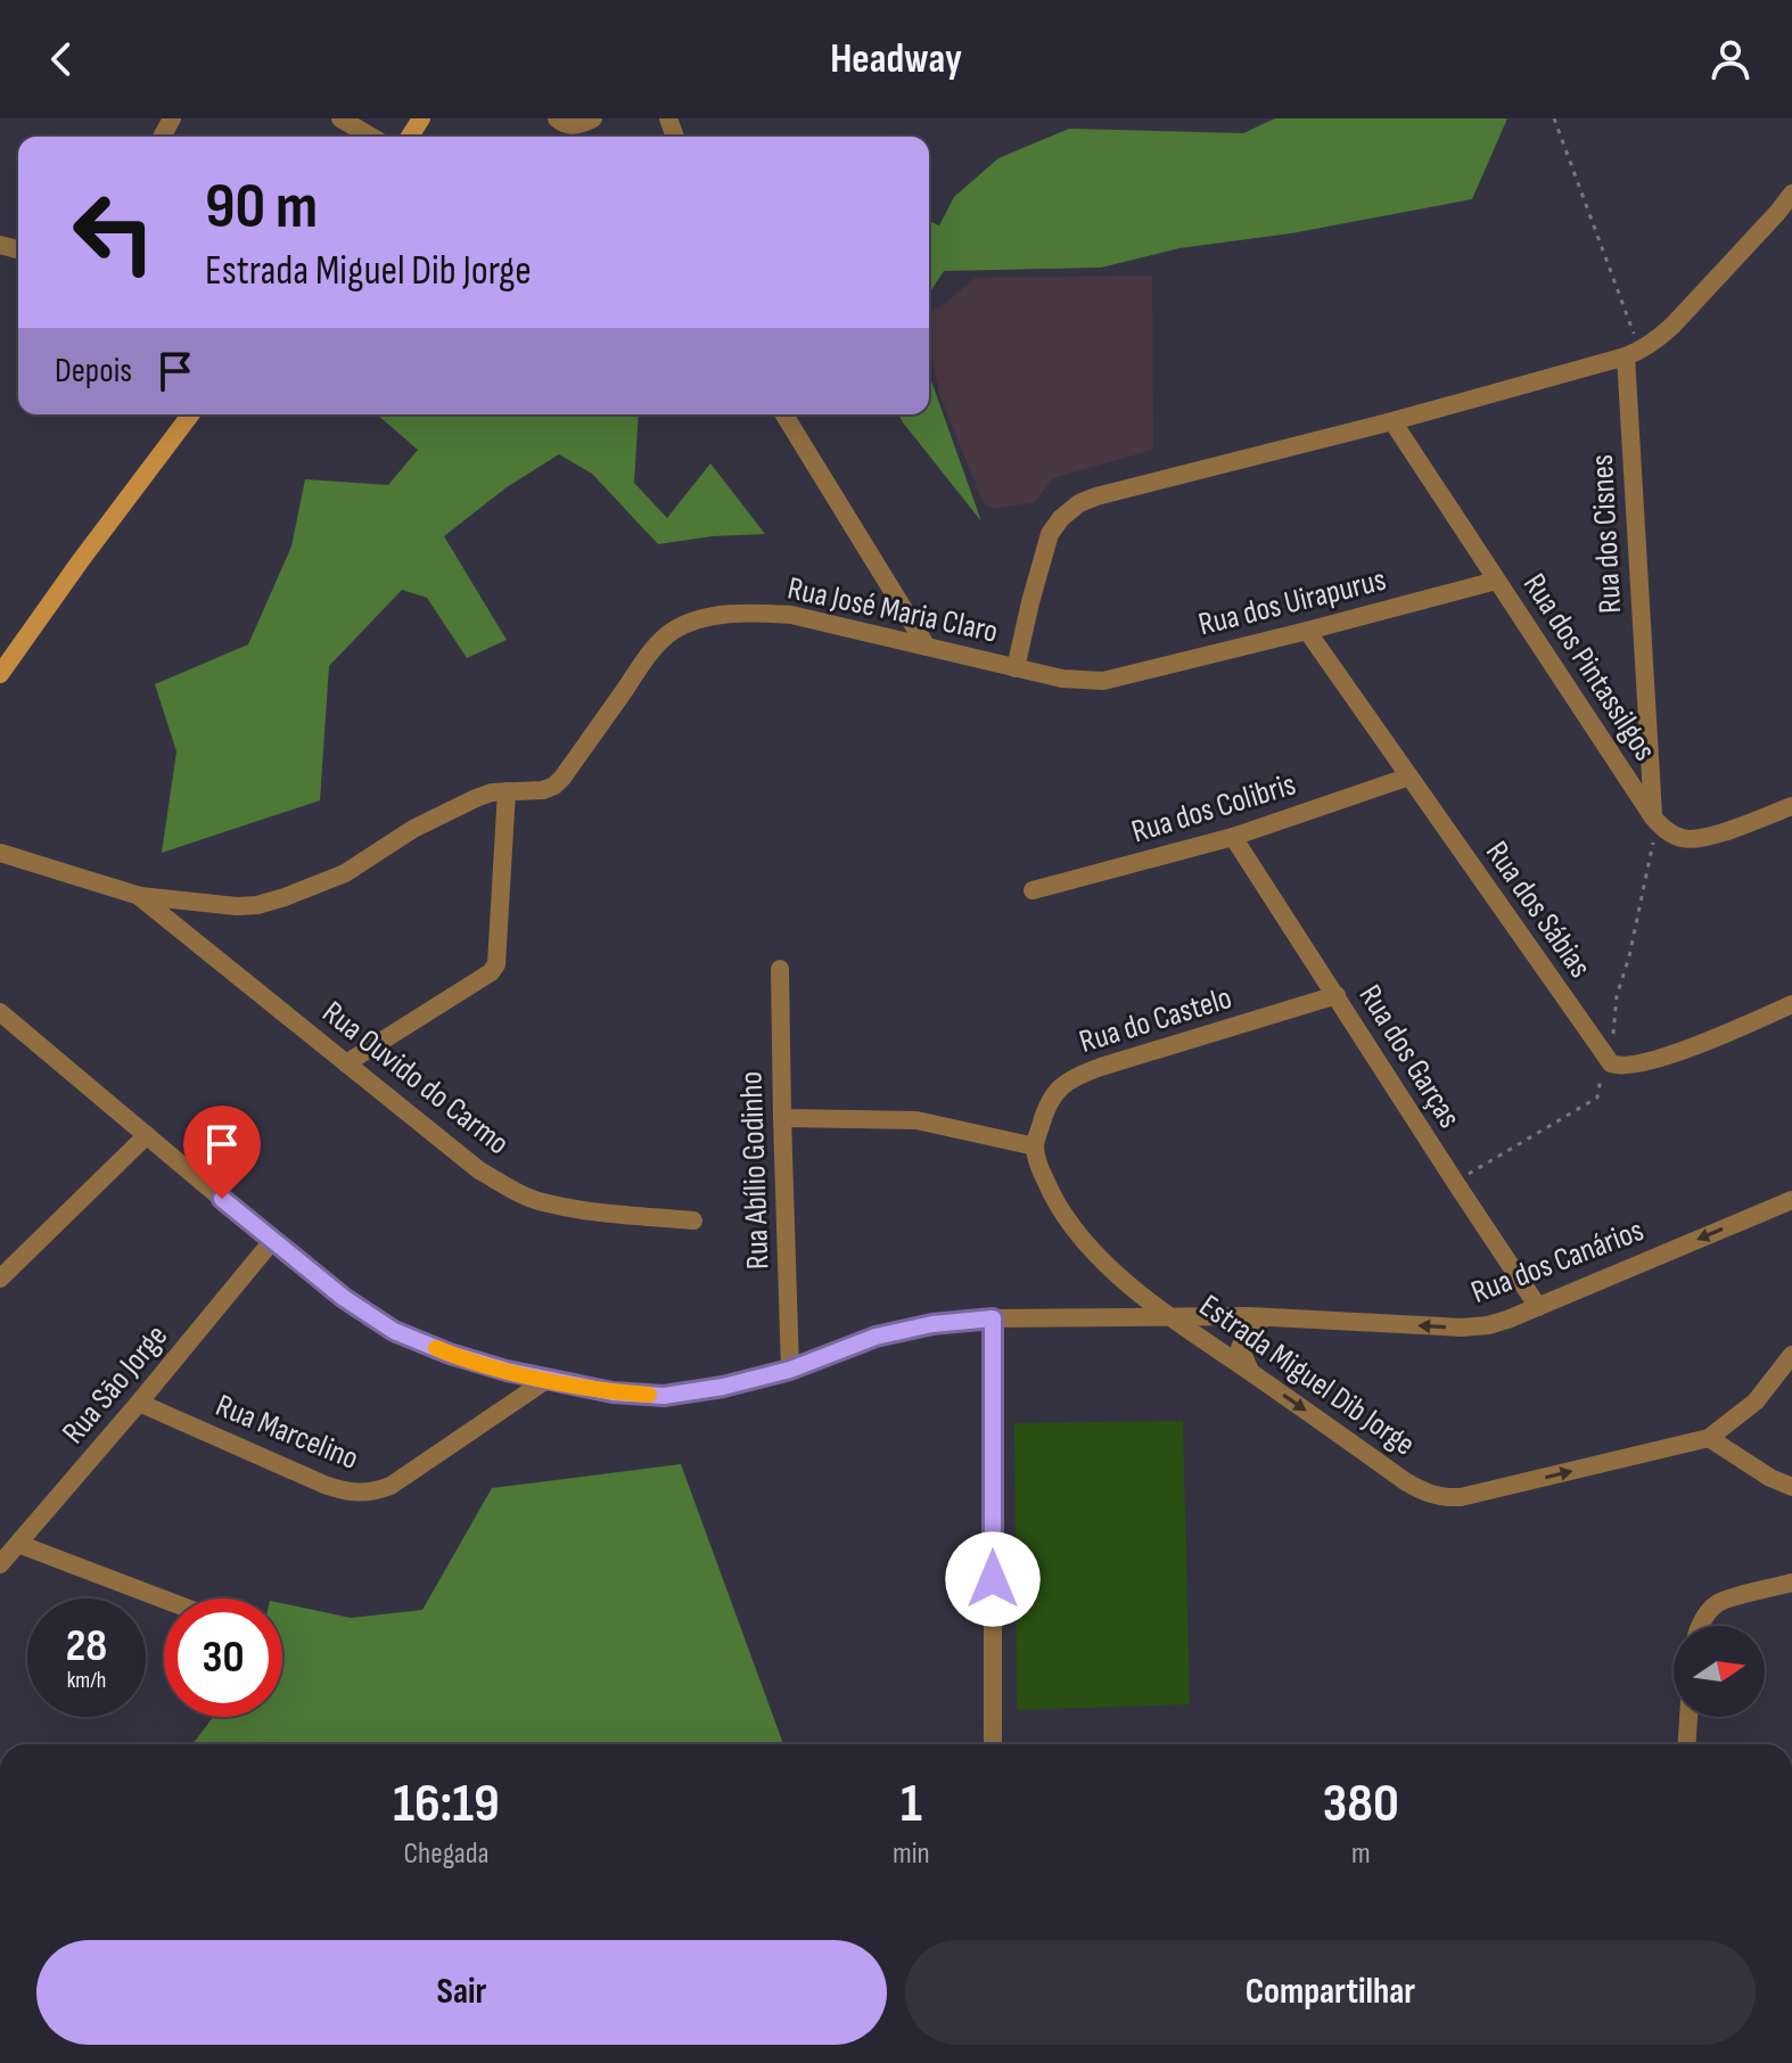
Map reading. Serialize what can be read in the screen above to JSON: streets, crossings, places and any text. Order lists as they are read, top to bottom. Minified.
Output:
{"streets":{"street":["Rua dos Cisnes","Rua dos Uirapurus","Rua José Maria Claro","Rua dos Pintassilgos","Rua dos Colibris","Rua dos Sábias","Rua do Castelo","Rua dos Garças","Rua Ouvido do Carmo","Rua Abílio Godinho","Rua dos Canários","Estrada Miguel Dib Jorge","Rua São Jorge","Rua Marcelino"]},"crossings":[["Rua dos Cisnes","Rua José Maria Claro"],["Rua dos Cisnes","Rua dos Pintassilgos"],["Rua dos Uirapurus","Rua José Maria Claro"],["Rua dos Uirapurus","Rua dos Pintassilgos"],["Rua dos Uirapurus","Rua dos Sábias"],["Rua José Maria Claro","Rua dos Pintassilgos"],["Rua José Maria Claro","Rua Ouvido do Carmo"],["Rua dos Colibris","Rua dos Sábias"],["Rua dos Colibris","Rua dos Garças"],["Rua do Castelo","Rua dos Garças"],["Rua dos Garças","Rua dos Canários"],["Rua Abílio Godinho","Estrada Miguel Dib Jorge"],["Rua dos Canários","Estrada Miguel Dib Jorge"],["Estrada Miguel Dib Jorge","Rua São Jorge"],["Estrada Miguel Dib Jorge","Rua Marcelino"],["Rua São Jorge","Rua Marcelino"]],"one_way":["Rua dos Canários"],"north":"right","page":{"header":"Headway","turn":["90 m","Estrada Miguel Dib Jorge"],"then":"Depois","speed":"28 km/h","limit":"30","eta":["16:19","Chegada","1","min","380","m"],"buttons":["Sair","Compartilhar"]}}
